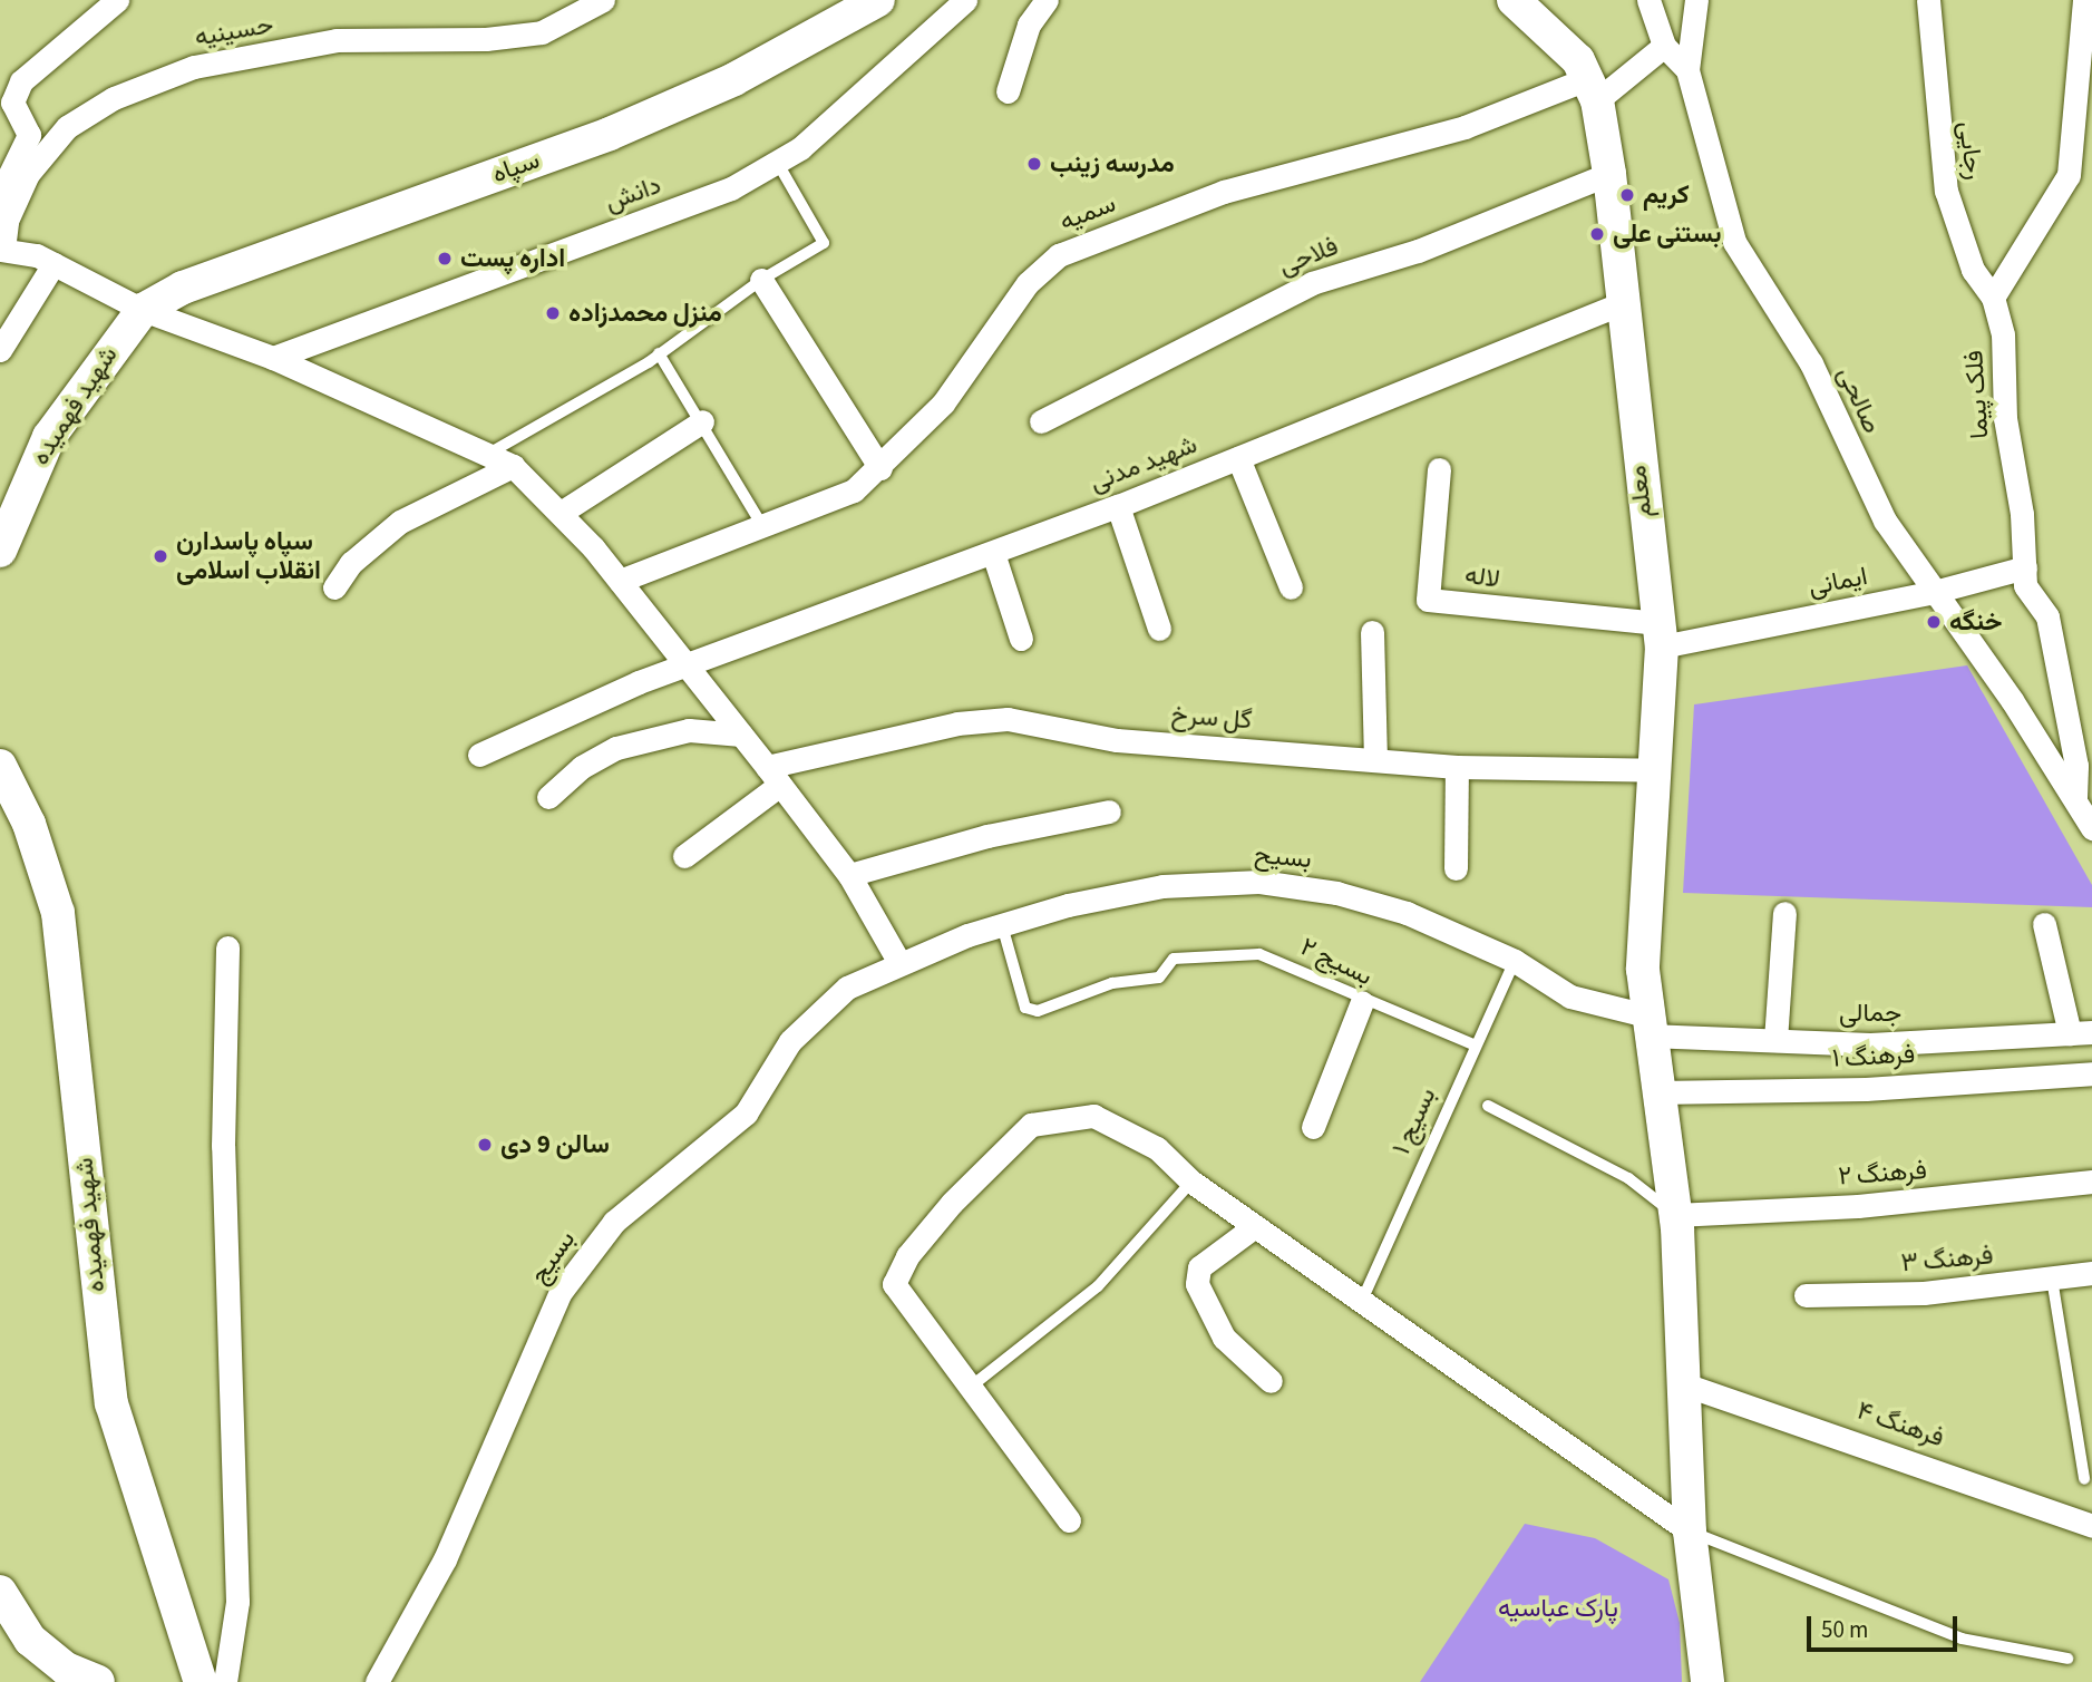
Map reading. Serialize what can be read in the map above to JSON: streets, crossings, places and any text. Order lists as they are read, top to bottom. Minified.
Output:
{"streets":{"street":["حسینیه","رجایی","سپاه","دانش","سمیه","فلاحی","فلک پیما","صالحی","شهید فهمیده","شهید مدنی","معلم","لاله","ایمانی","گل سرخ","بسیح","جمالی","فرهنگ ۱","فرهنگ ۲","بسیج","فرهنگ ۳","فرهنگ ۴"],"lane":["بسیج ۲","بسیج ۱"]},"crossings":[["رجایی","فلک پیما"],["سپاه","شهید فهمیده"],["سمیه","صالحی"],["سمیه","معلم"],["فلاحی","معلم"],["فلک پیما","صالحی"],["فلک پیما","ایمانی"],["صالحی","ایمانی"],["شهید مدنی","معلم"],["معلم","لاله"],["معلم","ایمانی"],["معلم","گل سرخ"],["معلم","بسیح"],["معلم","جمالی"],["معلم","فرهنگ ۱"],["معلم","فرهنگ ۲"],["معلم","فرهنگ ۴"],["لاله","ایمانی"],["بسیح","بسیج ۲"],["بسیح","جمالی"],["بسیح","بسیج ۱"],["بسیح","بسیج"],["بسیج ۲","بسیج ۱"]],"parks":["پارک عباسیه"],"places":["مدرسه زینب","کریم","بستنی علی","اداره پست","منزل محمدزاده","سپاه پاسدارن انقلاب اسلامی","خنگه","سالن 9 دی"],"scale_bar":"50 m"}
